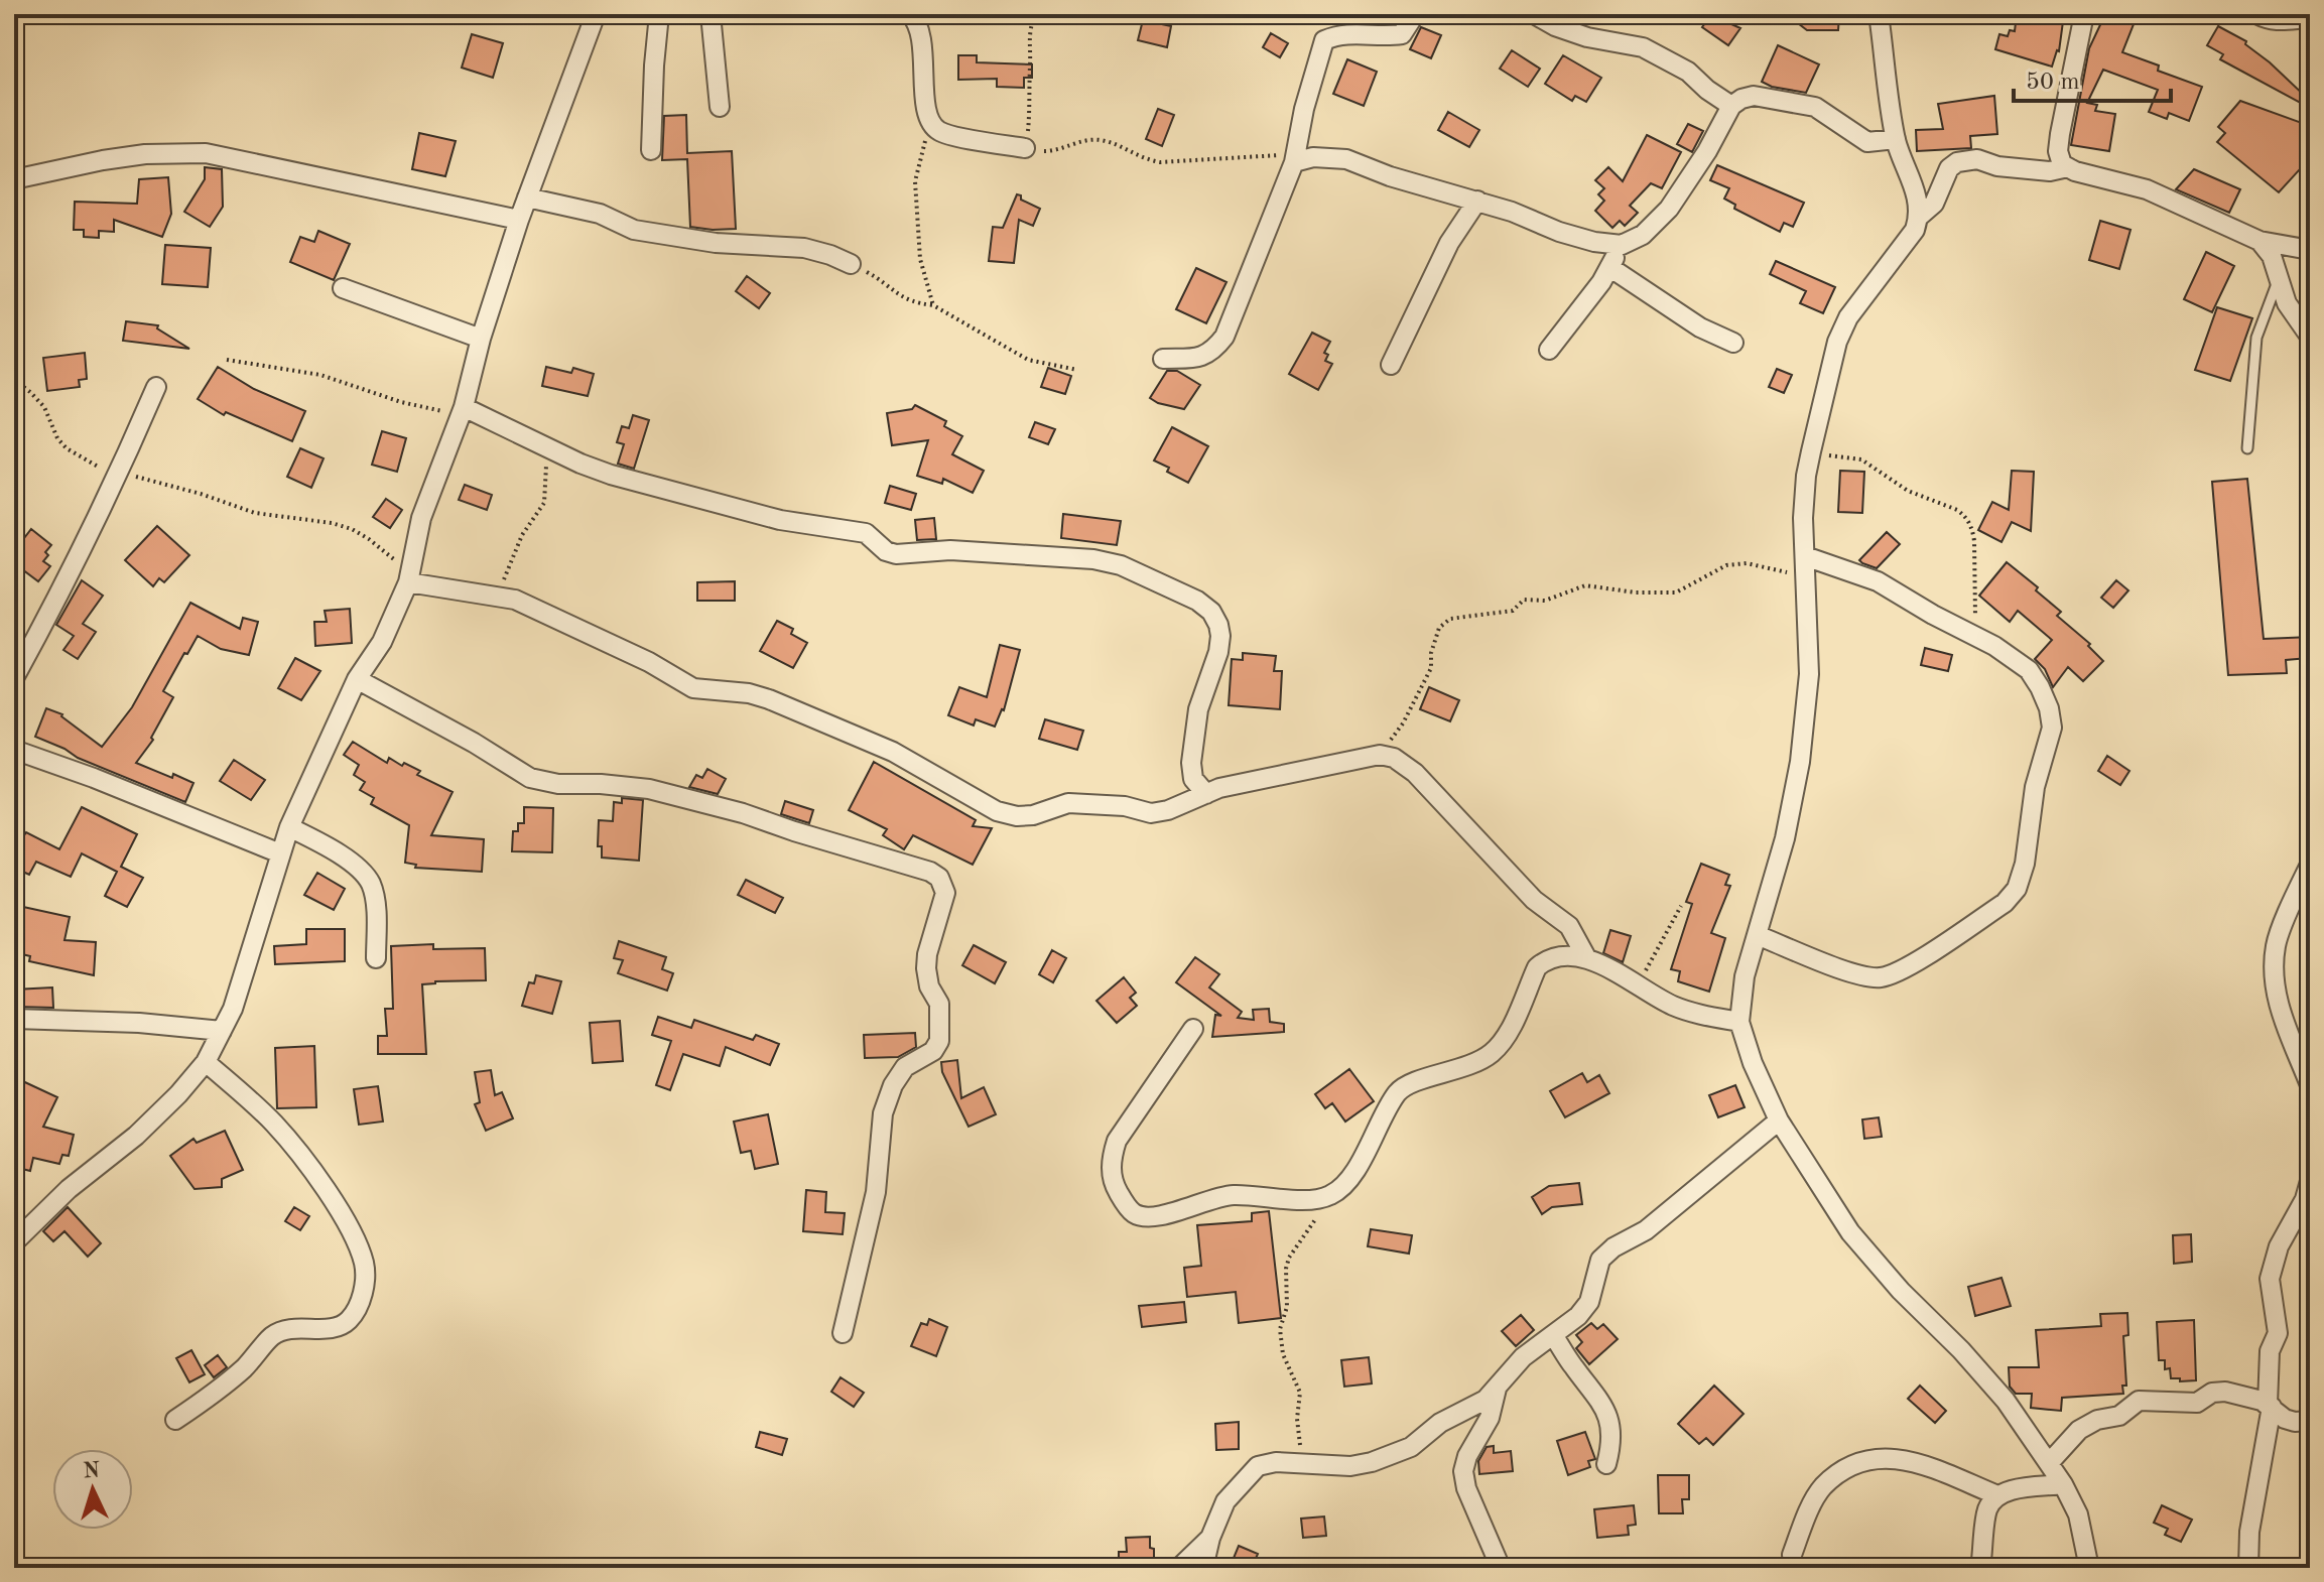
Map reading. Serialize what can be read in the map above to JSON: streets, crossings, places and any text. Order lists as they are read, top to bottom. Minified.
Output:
{"scale_bar":"50 m","north":"top"}
